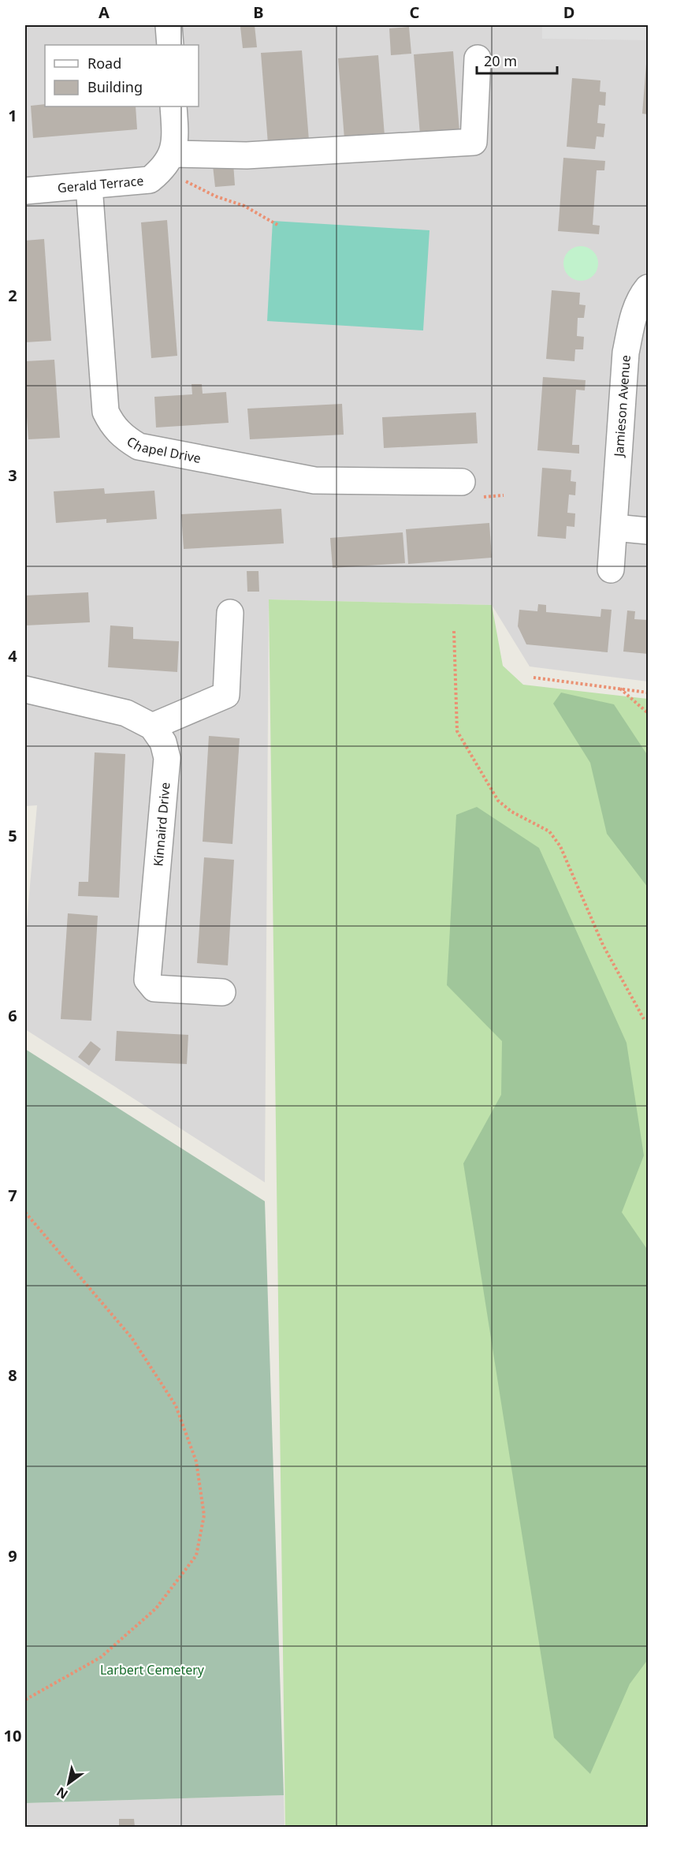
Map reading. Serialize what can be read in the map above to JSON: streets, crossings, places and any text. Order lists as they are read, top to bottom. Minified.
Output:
{"streets":{"street":["Gerald Terrace","Jamieson Avenue","Chapel Drive","Kinnaird Drive"]},"crossings":[["Gerald Terrace","Chapel Drive"]],"parks":["Larbert Cemetery"],"legend":["Road","Building"],"scale_bar":"20 m","north":"bottom left","grid":{"columns":["A","B","C","D"],"rows":["1","2","3","4","5","6","7","8","9","10"]}}
